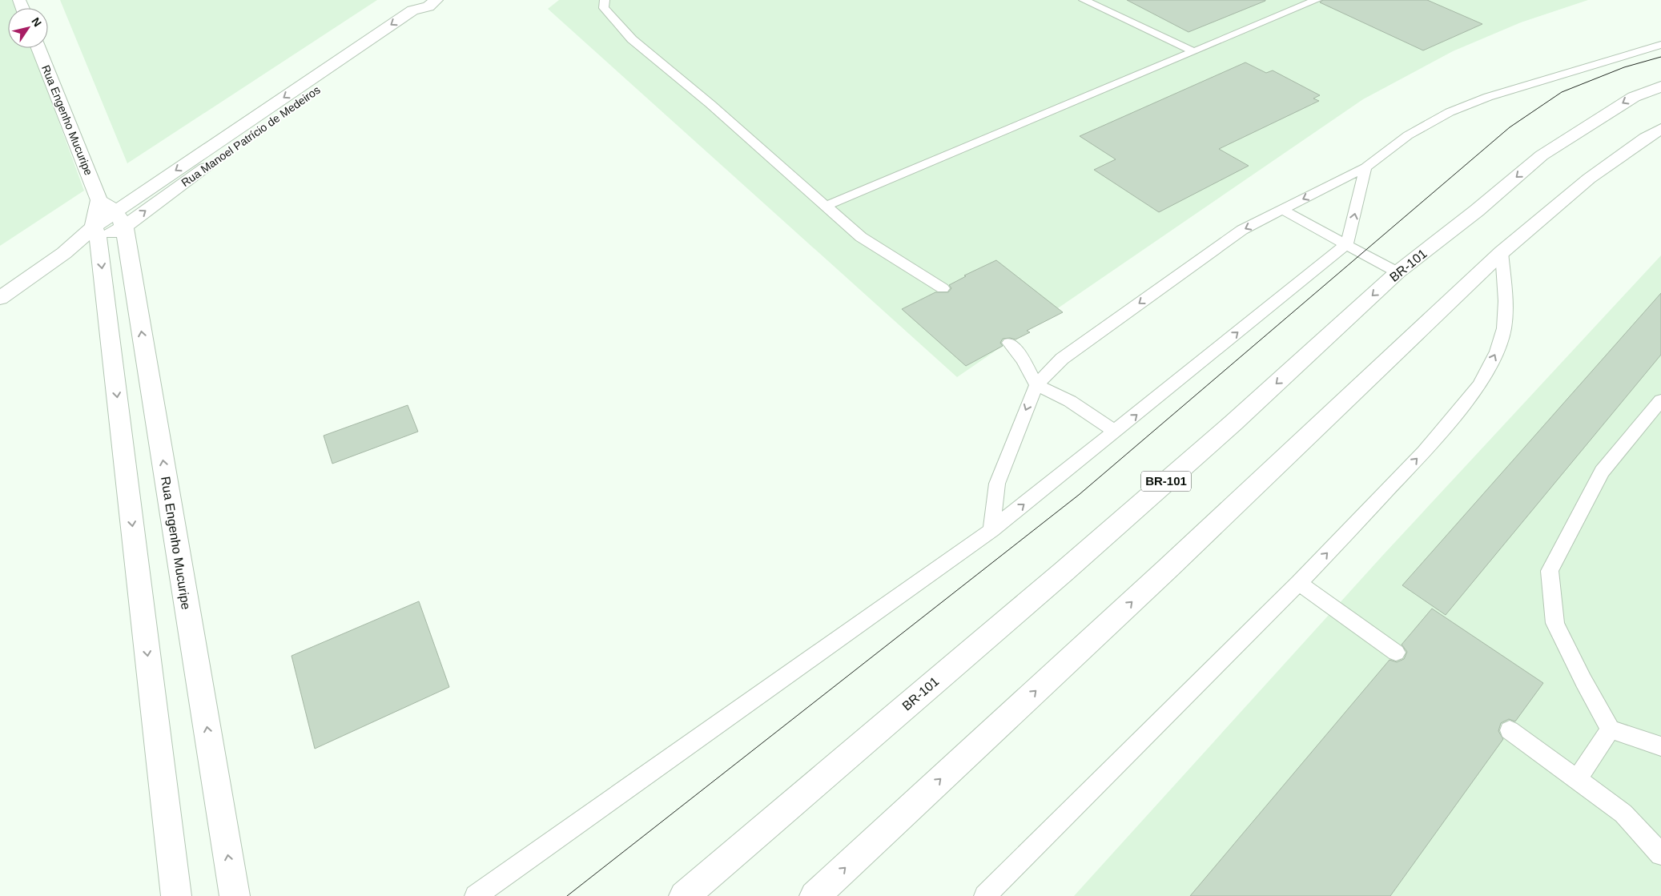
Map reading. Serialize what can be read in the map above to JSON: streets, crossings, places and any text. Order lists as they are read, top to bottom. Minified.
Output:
{"streets":{"street":["Rua Engenho Mucuripe","Rua Manoel Patrício de Medeiros","BR-101"]},"crossings":[["Rua Engenho Mucuripe","Rua Manoel Patrício de Medeiros"]],"north":"top right"}
